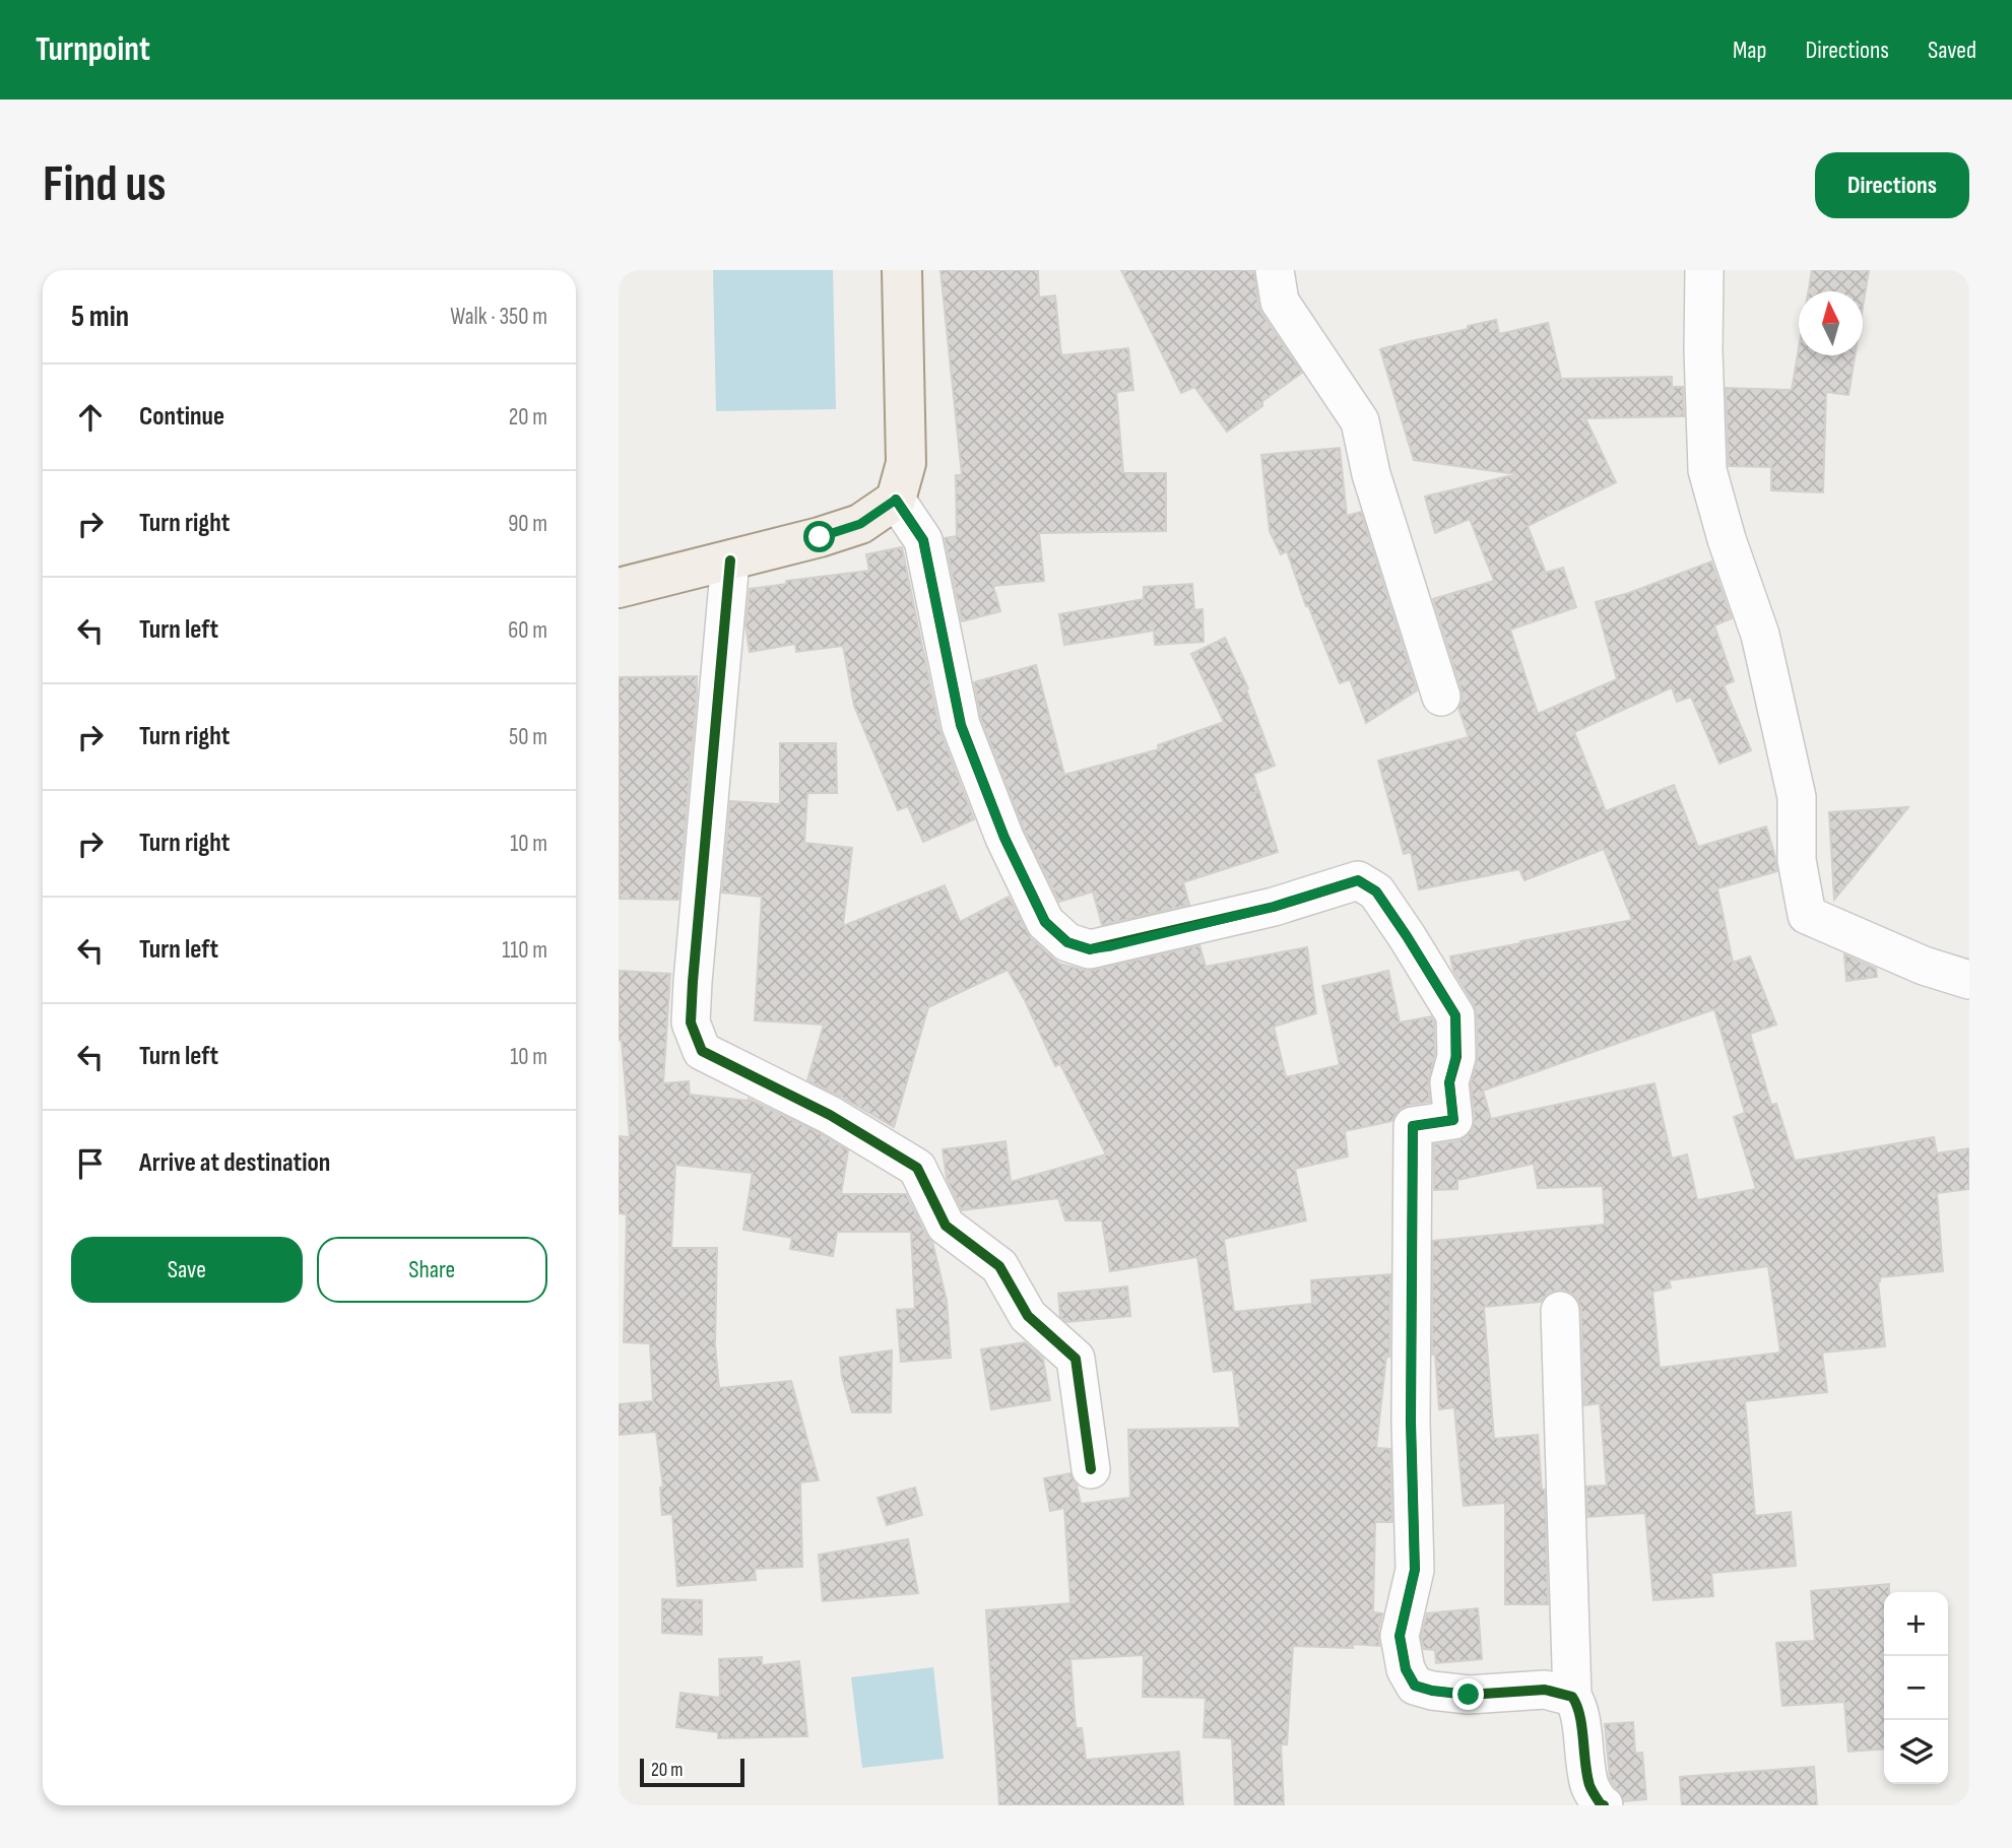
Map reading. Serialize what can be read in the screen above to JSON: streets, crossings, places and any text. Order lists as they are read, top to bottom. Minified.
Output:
{"scale_bar":"20 m","north":"top","page":{"header":"Turnpoint","nav":["Map","Directions","Saved"],"buttons":["Directions",["Save","Share"]],"title":"Find us","heading":["5 min","Walk · 350 m"],"list":[["Continue","20 m"],["Turn right","90 m"],["Turn left","60 m"],["Turn right","50 m"],["Turn right","10 m"],["Turn left","110 m"],["Turn left","10 m"],"Arrive at destination"],"map_buttons":["+","−"],"scale":"20 m"}}
